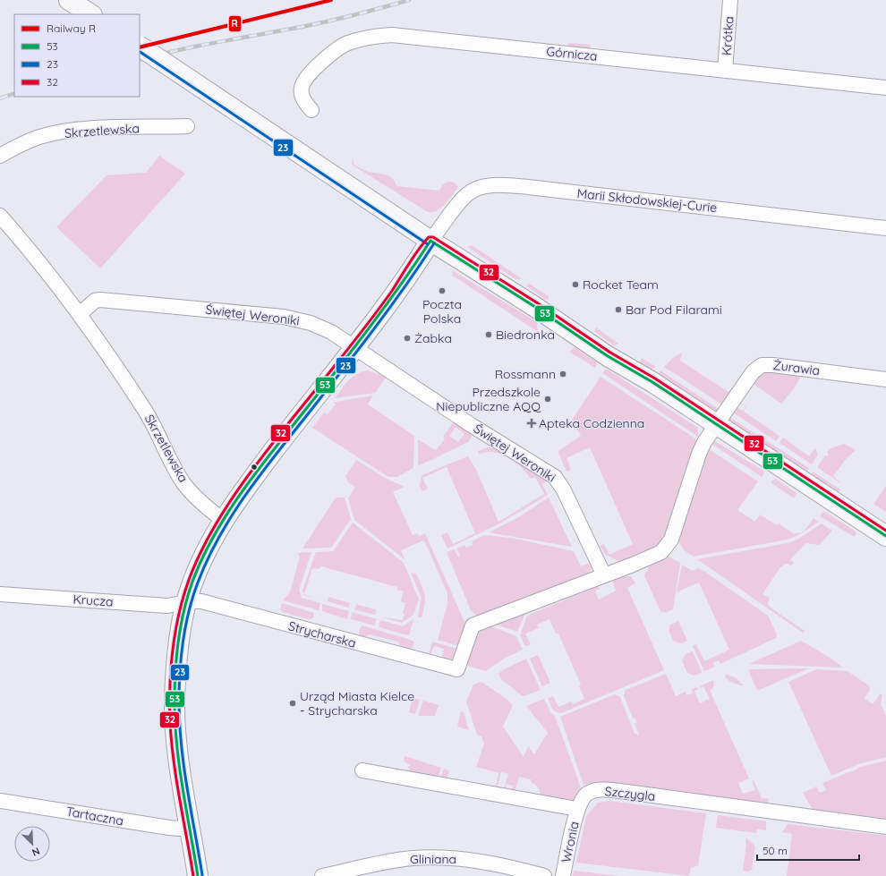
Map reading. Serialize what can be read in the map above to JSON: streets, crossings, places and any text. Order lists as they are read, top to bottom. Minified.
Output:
{"streets":{"street":["Krótka","Górnicza","Skrzetlewska","Marii Skłodowskiej-Curie","Świętej Weroniki","Żurawia","Krucza","Strycharska","Szczygla","Tartaczna","Wronia","Gliniana"]},"crossings":[["Krótka","Górnicza"],["Skrzetlewska","Świętej Weroniki"],["Świętej Weroniki","Żurawia"],["Żurawia","Strycharska"],["Krucza","Strycharska"],["Szczygla","Wronia"]],"places":{"other":["Rocket Team","Poczta Polska","Bar Pod Filarami","Biedronka","Żabka","Rossmann","Przedszkole Niepubliczne AQQ","Urząd Miasta Kielce - Strycharska"],"health":["Apteka Codzienna"]},"lines":["rail line R","transit line 23","transit line 32","transit line 53"],"legend":["Railway R","53","23","32"],"scale_bar":"50 m","north":"bottom right"}
